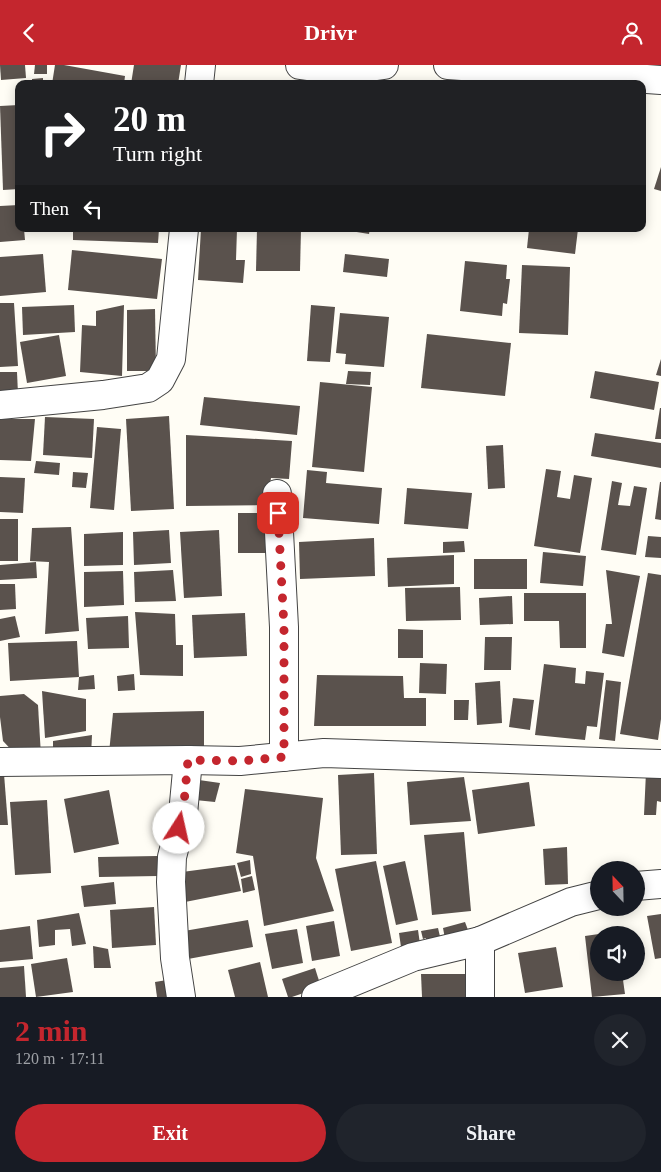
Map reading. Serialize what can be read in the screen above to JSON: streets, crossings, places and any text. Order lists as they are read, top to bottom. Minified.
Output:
{"north":"top","page":{"header":"Drivr","turn":["20 m","Turn right"],"then":"Then","heading":["2 min","120 m · 17:11"],"buttons":["Exit","Share"]}}
